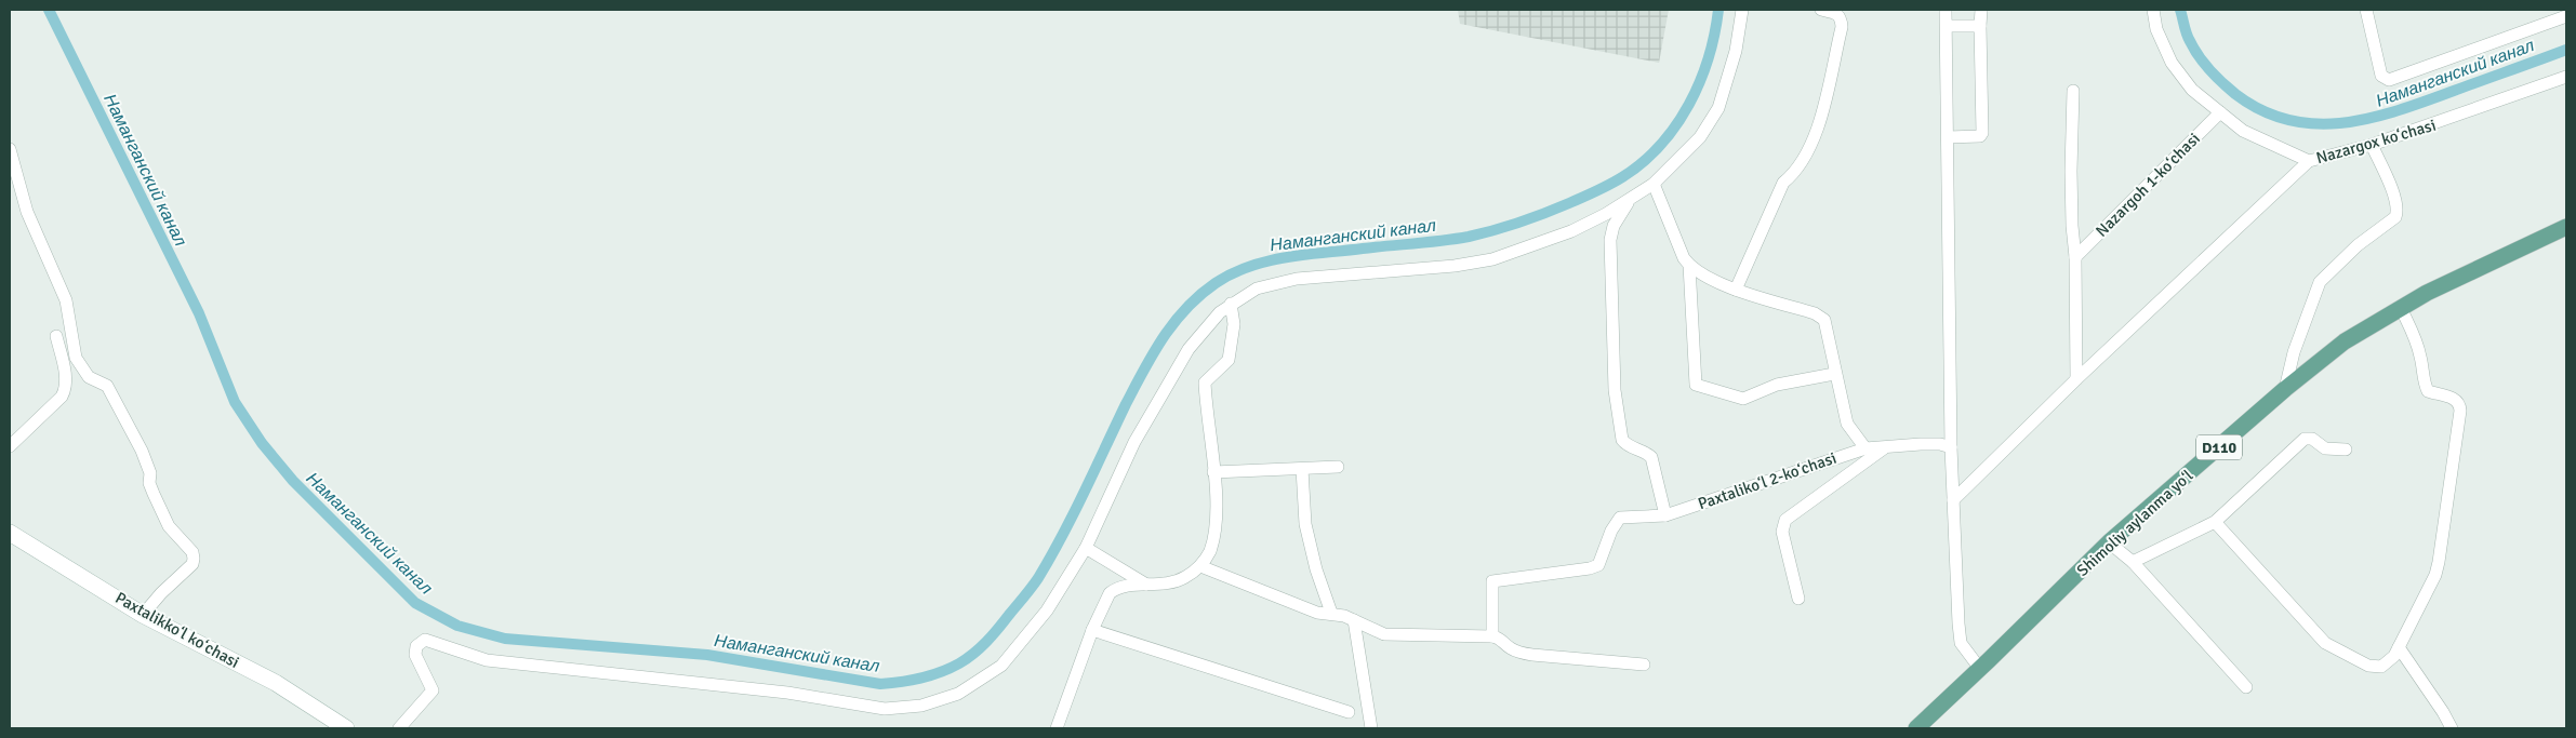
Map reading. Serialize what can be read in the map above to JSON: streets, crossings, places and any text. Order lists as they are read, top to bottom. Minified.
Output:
{"streets":{"main road":["D110","Shimoliy aylanma yoʻl"],"street":["Nazargox koʻchasi","Nazargoh 1-koʻchasi","Paxtalikoʻl 2-koʻchasi","Paxtalikkoʻl koʻchasi"]},"crossings":[["Nazargox koʻchasi","Nazargoh 1-koʻchasi"]],"water":["Наманганский канал"]}
